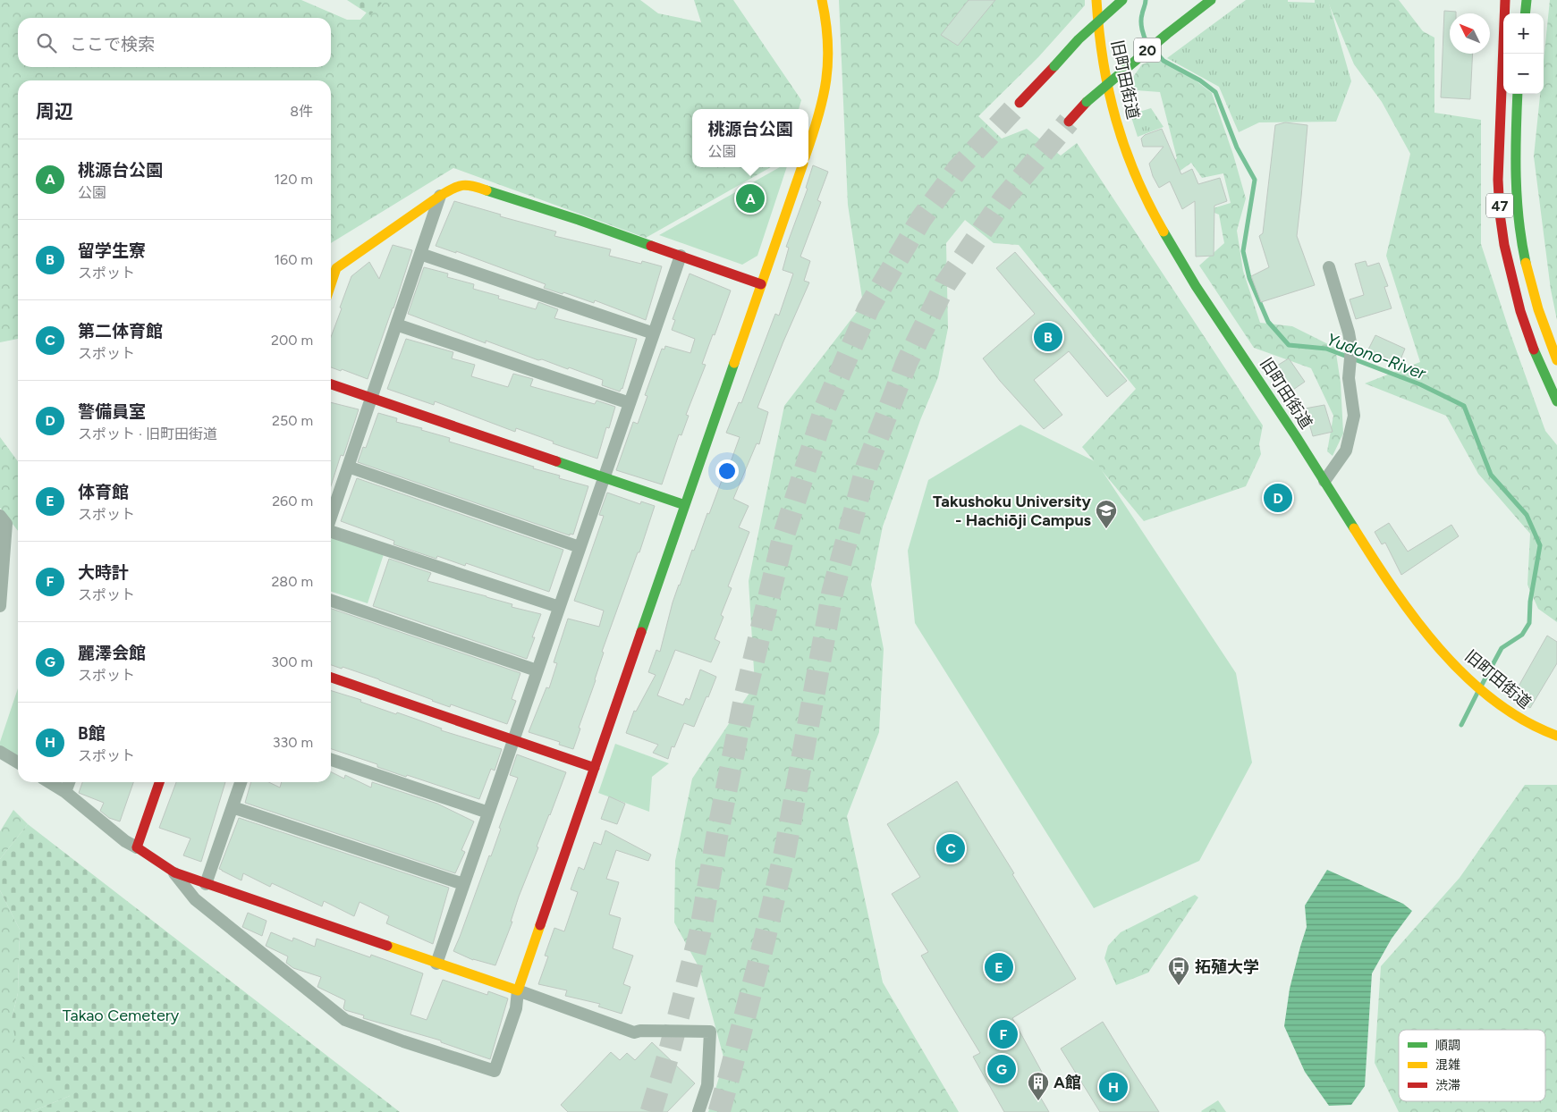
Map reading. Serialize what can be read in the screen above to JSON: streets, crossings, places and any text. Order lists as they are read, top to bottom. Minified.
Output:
{"streets":{"main road":["20","旧町田街道","47"]},"water":["Yudono-River"],"parks":["Takao Cemetery"],"places":{"school or university":["Takushoku University - Hachiōji Campus"],"bus stop":["拓殖大学"],"building":["A館"]},"legend":["順調","混雑","渋滞"],"north":"top left","page":{"map_buttons":["+","−"],"search":"ここで検索","heading":["周辺","8件"],"popup":["桃源台公園","公園"],"list":[{"mark":"A","name":"桃源台公園","note":"公園","value":"120 m"},{"mark":"B","name":"留学生寮","note":"スポット","value":"160 m"},{"mark":"C","name":"第二体育館","note":"スポット","value":"200 m"},{"mark":"D","name":"警備員室","note":"スポット · 旧町田街道","value":"250 m"},{"mark":"E","name":"体育館","note":"スポット","value":"260 m"},{"mark":"F","name":"大時計","note":"スポット","value":"280 m"},{"mark":"G","name":"麗澤会館","note":"スポット","value":"300 m"},{"mark":"H","name":"B館","note":"スポット","value":"330 m"}],"pins":["A","B","D","C","E","F","G","H"]}}
